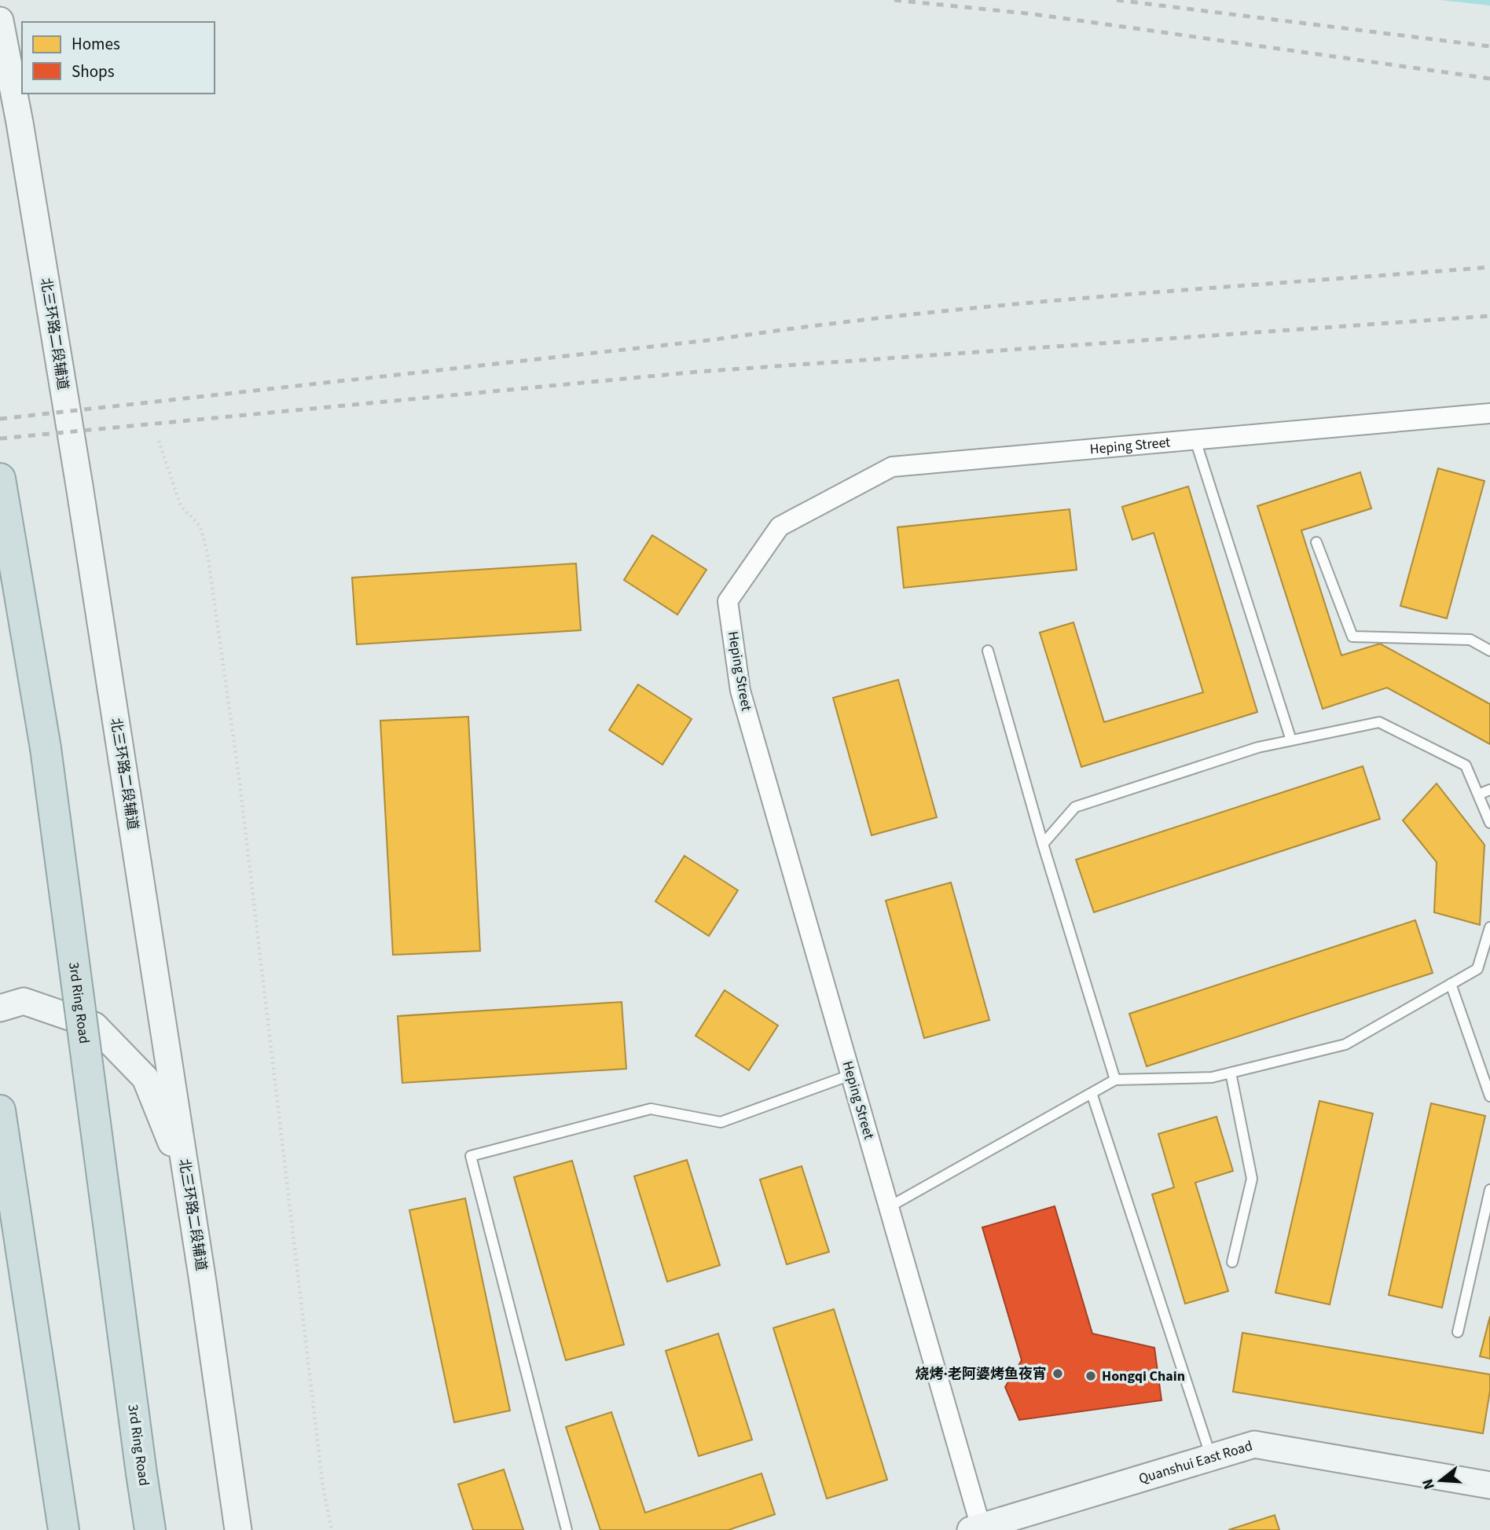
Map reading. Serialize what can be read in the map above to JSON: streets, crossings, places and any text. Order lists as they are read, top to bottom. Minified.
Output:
{"streets":{"highway":["3rd Ring Road"],"main road":["北三环路二段辅道","Quanshui East Road"],"street":["Heping Street"]},"crossings":[["Heping Street","Quanshui East Road"]],"places":["烧烤·老阿婆烤鱼夜宵","Hongqi Chain"],"legend":["Homes","Shops"],"north":"left"}
